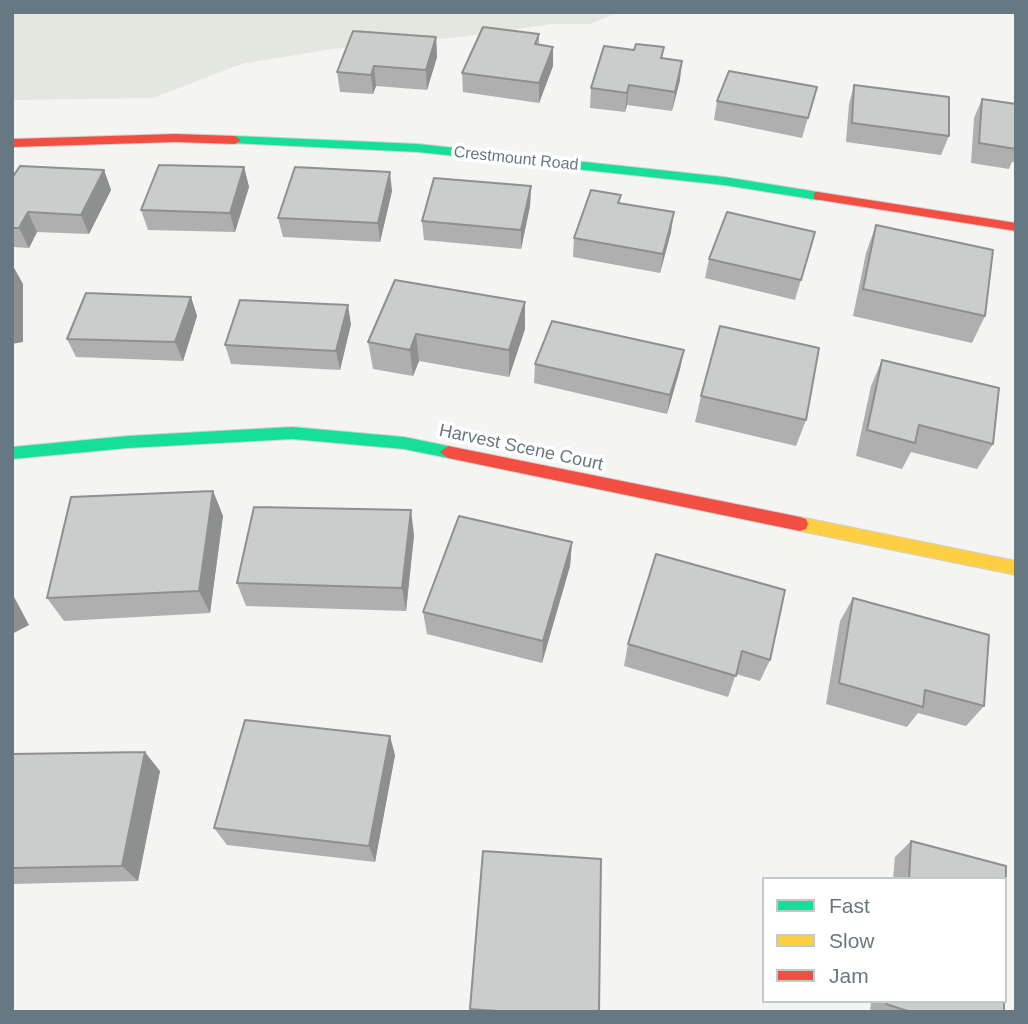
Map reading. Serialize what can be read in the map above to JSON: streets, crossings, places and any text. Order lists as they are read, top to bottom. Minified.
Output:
{"streets":{"street":["Crestmount Road","Harvest Scene Court"]},"legend":["Fast","Slow","Jam"]}
